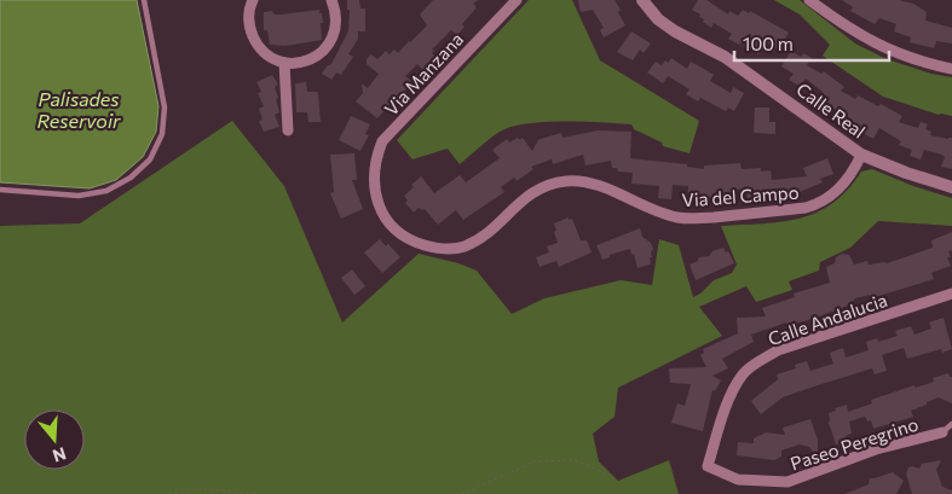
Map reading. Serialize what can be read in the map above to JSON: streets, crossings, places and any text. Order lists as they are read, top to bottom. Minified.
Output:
{"streets":{"street":["Via Manzana","Calle Real","Via del Campo","Calle Andalucia","Paseo Peregrino"]},"crossings":[["Via Manzana","Via del Campo"],["Calle Real","Via del Campo"],["Calle Andalucia","Paseo Peregrino"]],"water":["Palisades Reservoir"],"scale_bar":"100 m","north":"bottom"}
